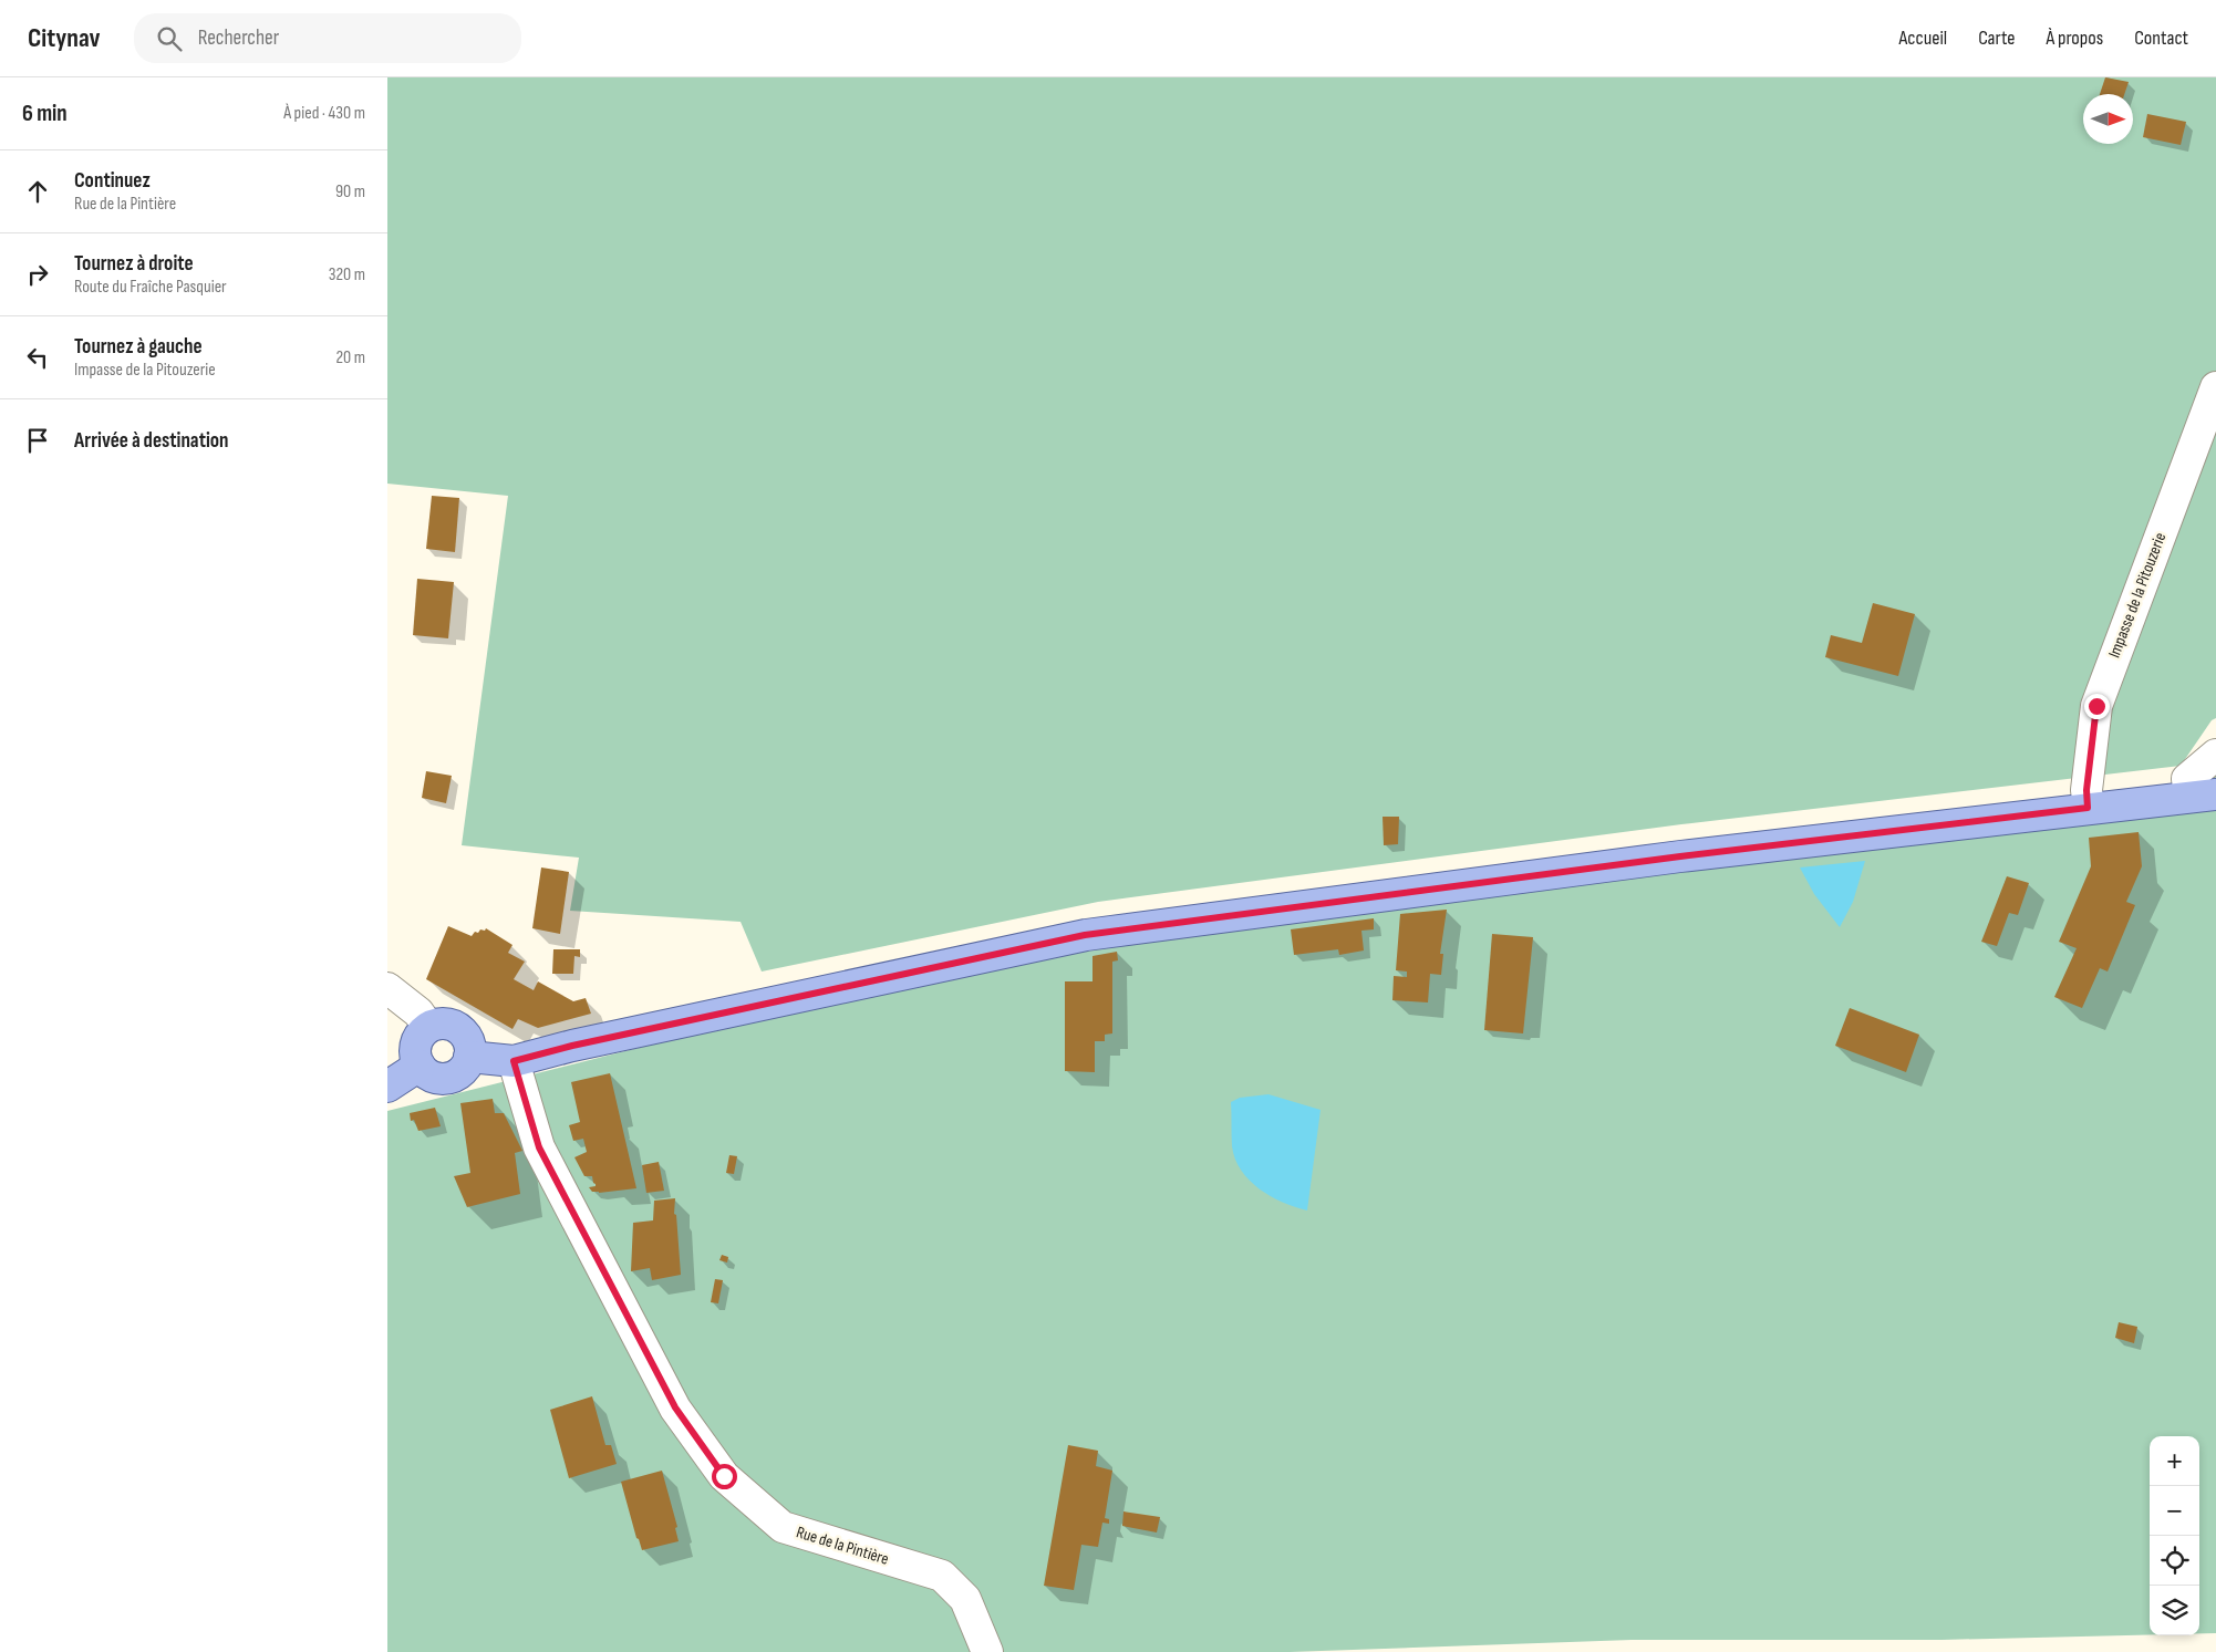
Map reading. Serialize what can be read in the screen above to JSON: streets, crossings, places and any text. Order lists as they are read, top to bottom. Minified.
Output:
{"streets":{"street":["Impasse de la Pitouzerie","Rue de la Pintière"]},"north":"right","page":{"header":"Citynav","search":"Rechercher","nav":["Accueil","Carte","À propos","Contact"],"heading":["6 min","À pied · 430 m"],"list":[["Continuez","Rue de la Pintière","90 m"],["Tournez à droite","Route du Fraîche Pasquier","320 m"],["Tournez à gauche","Impasse de la Pitouzerie","20 m"],"Arrivée à destination"],"map_buttons":["+","−"]}}
